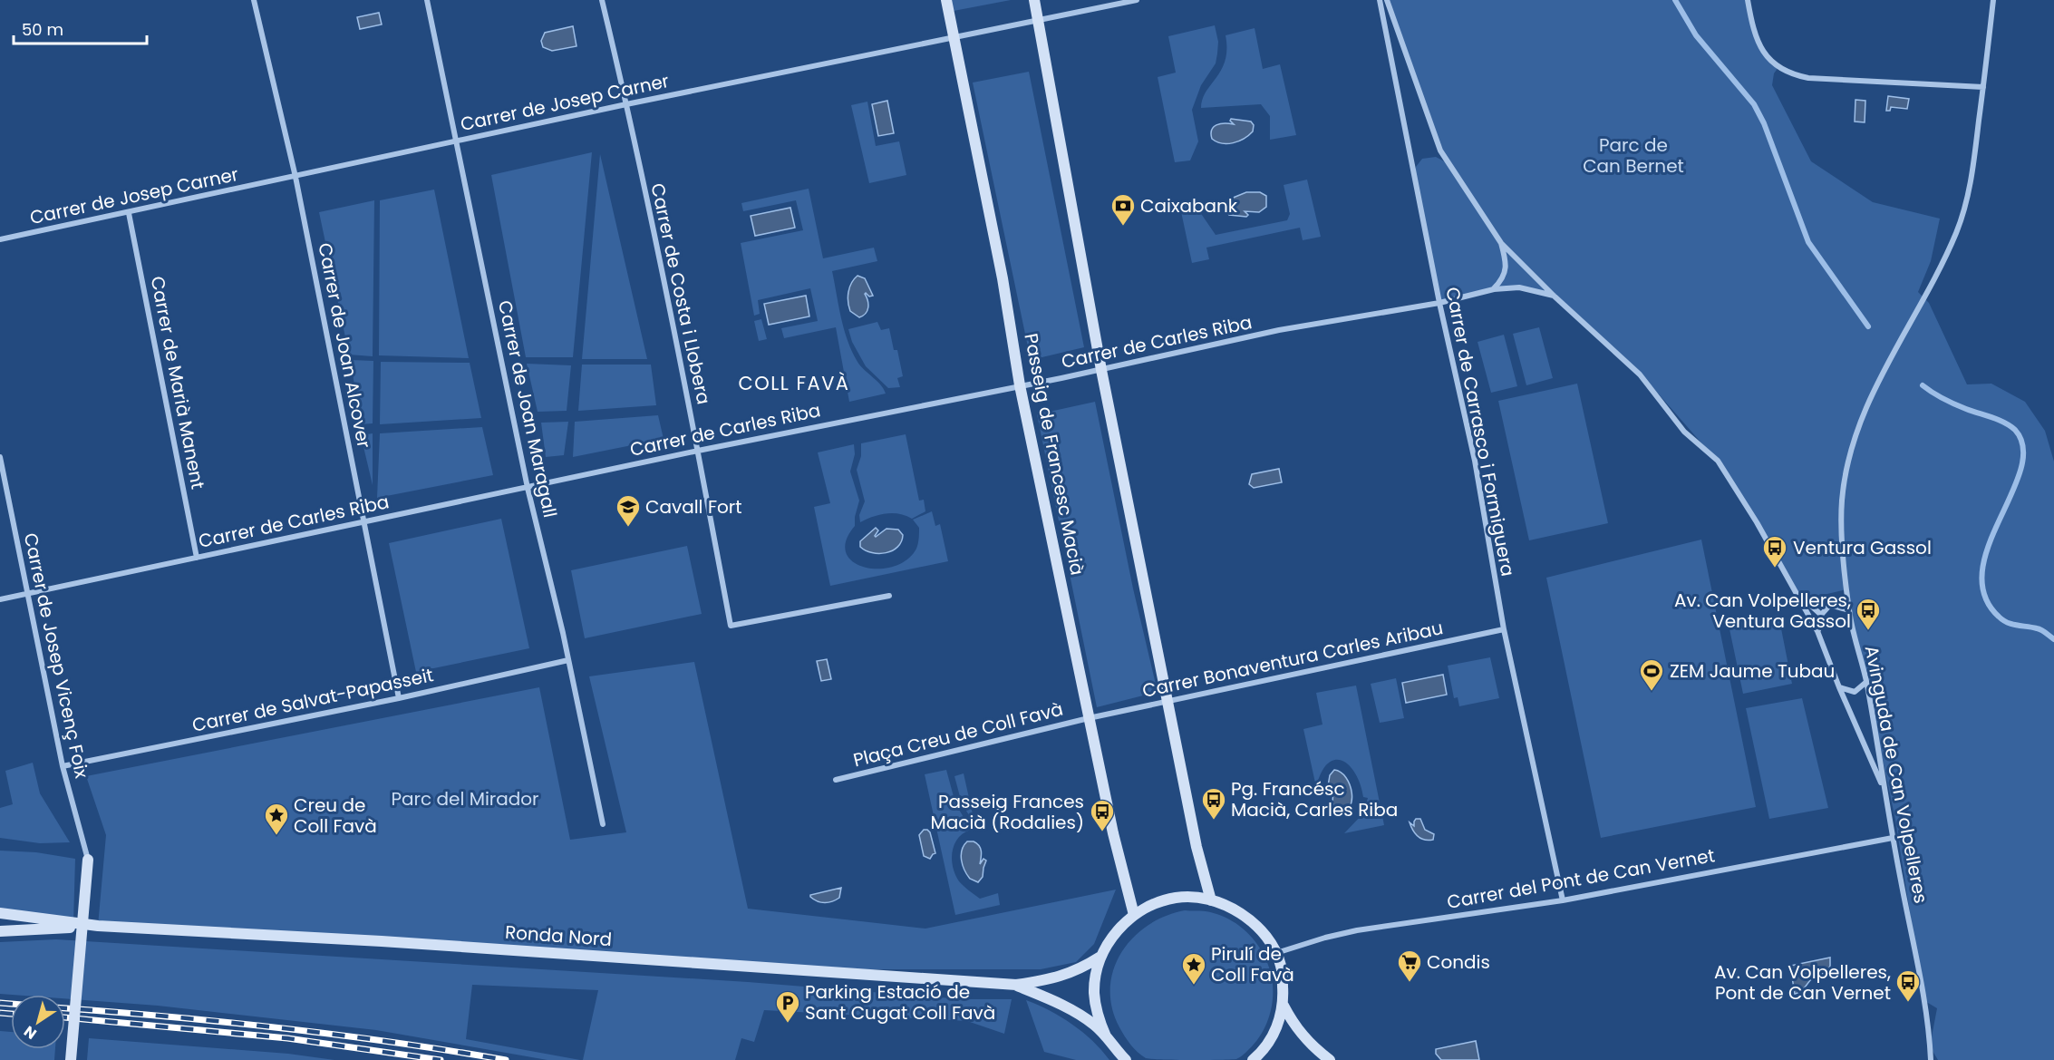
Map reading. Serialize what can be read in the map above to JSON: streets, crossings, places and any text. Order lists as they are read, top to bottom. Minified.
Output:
{"streets":{"street":["Carrer de Josep Carner","Carrer de Costa i Llobera","Carrer de Carles Riba","Carrer de Joan Alcover","Carrer de Marià Manent","Carrer de Joan Maragall","Carrer de Carrasco i Formiguera","Passeig de Francesc Macià","Carrer de Josep Vicenç Foix","Carrer Bonaventura Carles Aribau","Carrer de Salvat-Papasseit","Plaça Creu de Coll Favà","Avinguda de Can Volpelleres","Carrer del Pont de Can Vernet","Ronda Nord"]},"crossings":[["Carrer de Josep Carner","Carrer de Costa i Llobera"],["Carrer de Josep Carner","Carrer de Joan Alcover"],["Carrer de Josep Carner","Carrer de Marià Manent"],["Carrer de Josep Carner","Carrer de Joan Maragall"],["Carrer de Josep Carner","Passeig de Francesc Macià"],["Carrer de Costa i Llobera","Carrer de Carles Riba"],["Carrer de Carles Riba","Carrer de Joan Alcover"],["Carrer de Carles Riba","Carrer de Marià Manent"],["Carrer de Carles Riba","Carrer de Joan Maragall"],["Carrer de Carles Riba","Carrer de Carrasco i Formiguera"],["Carrer de Carles Riba","Passeig de Francesc Macià"],["Carrer de Carles Riba","Carrer de Josep Vicenç Foix"],["Carrer de Joan Alcover","Carrer de Salvat-Papasseit"],["Carrer de Joan Maragall","Carrer de Salvat-Papasseit"],["Carrer de Carrasco i Formiguera","Carrer Bonaventura Carles Aribau"],["Carrer de Carrasco i Formiguera","Carrer del Pont de Can Vernet"],["Passeig de Francesc Macià","Carrer Bonaventura Carles Aribau"],["Passeig de Francesc Macià","Plaça Creu de Coll Favà"],["Passeig de Francesc Macià","Ronda Nord"],["Carrer de Josep Vicenç Foix","Carrer de Salvat-Papasseit"],["Carrer Bonaventura Carles Aribau","Plaça Creu de Coll Favà"],["Avinguda de Can Volpelleres","Carrer del Pont de Can Vernet"],["Carrer del Pont de Can Vernet","Ronda Nord"]],"districts":["COLL FAVÀ"],"parks":["Parc de Can Bernet","Parc del Mirador"],"places":{"bank":["Caixabank"],"school or university":["Cavall Fort"],"bus stop":["Ventura Gassol","Av. Can Volpelleres, Ventura Gassol","Pg. Francésc Macià, Carles Riba","Passeig Frances Macià (Rodalies)","Av. Can Volpelleres, Pont de Can Vernet"],"sports":["ZEM Jaume Tubau"],"place":["Creu de Coll Favà","Pirulí de Coll Favà"],"supermarket":["Condis"],"parking":["Parking Estació de Sant Cugat Coll Favà"]},"scale_bar":"50 m","north":"bottom left"}
